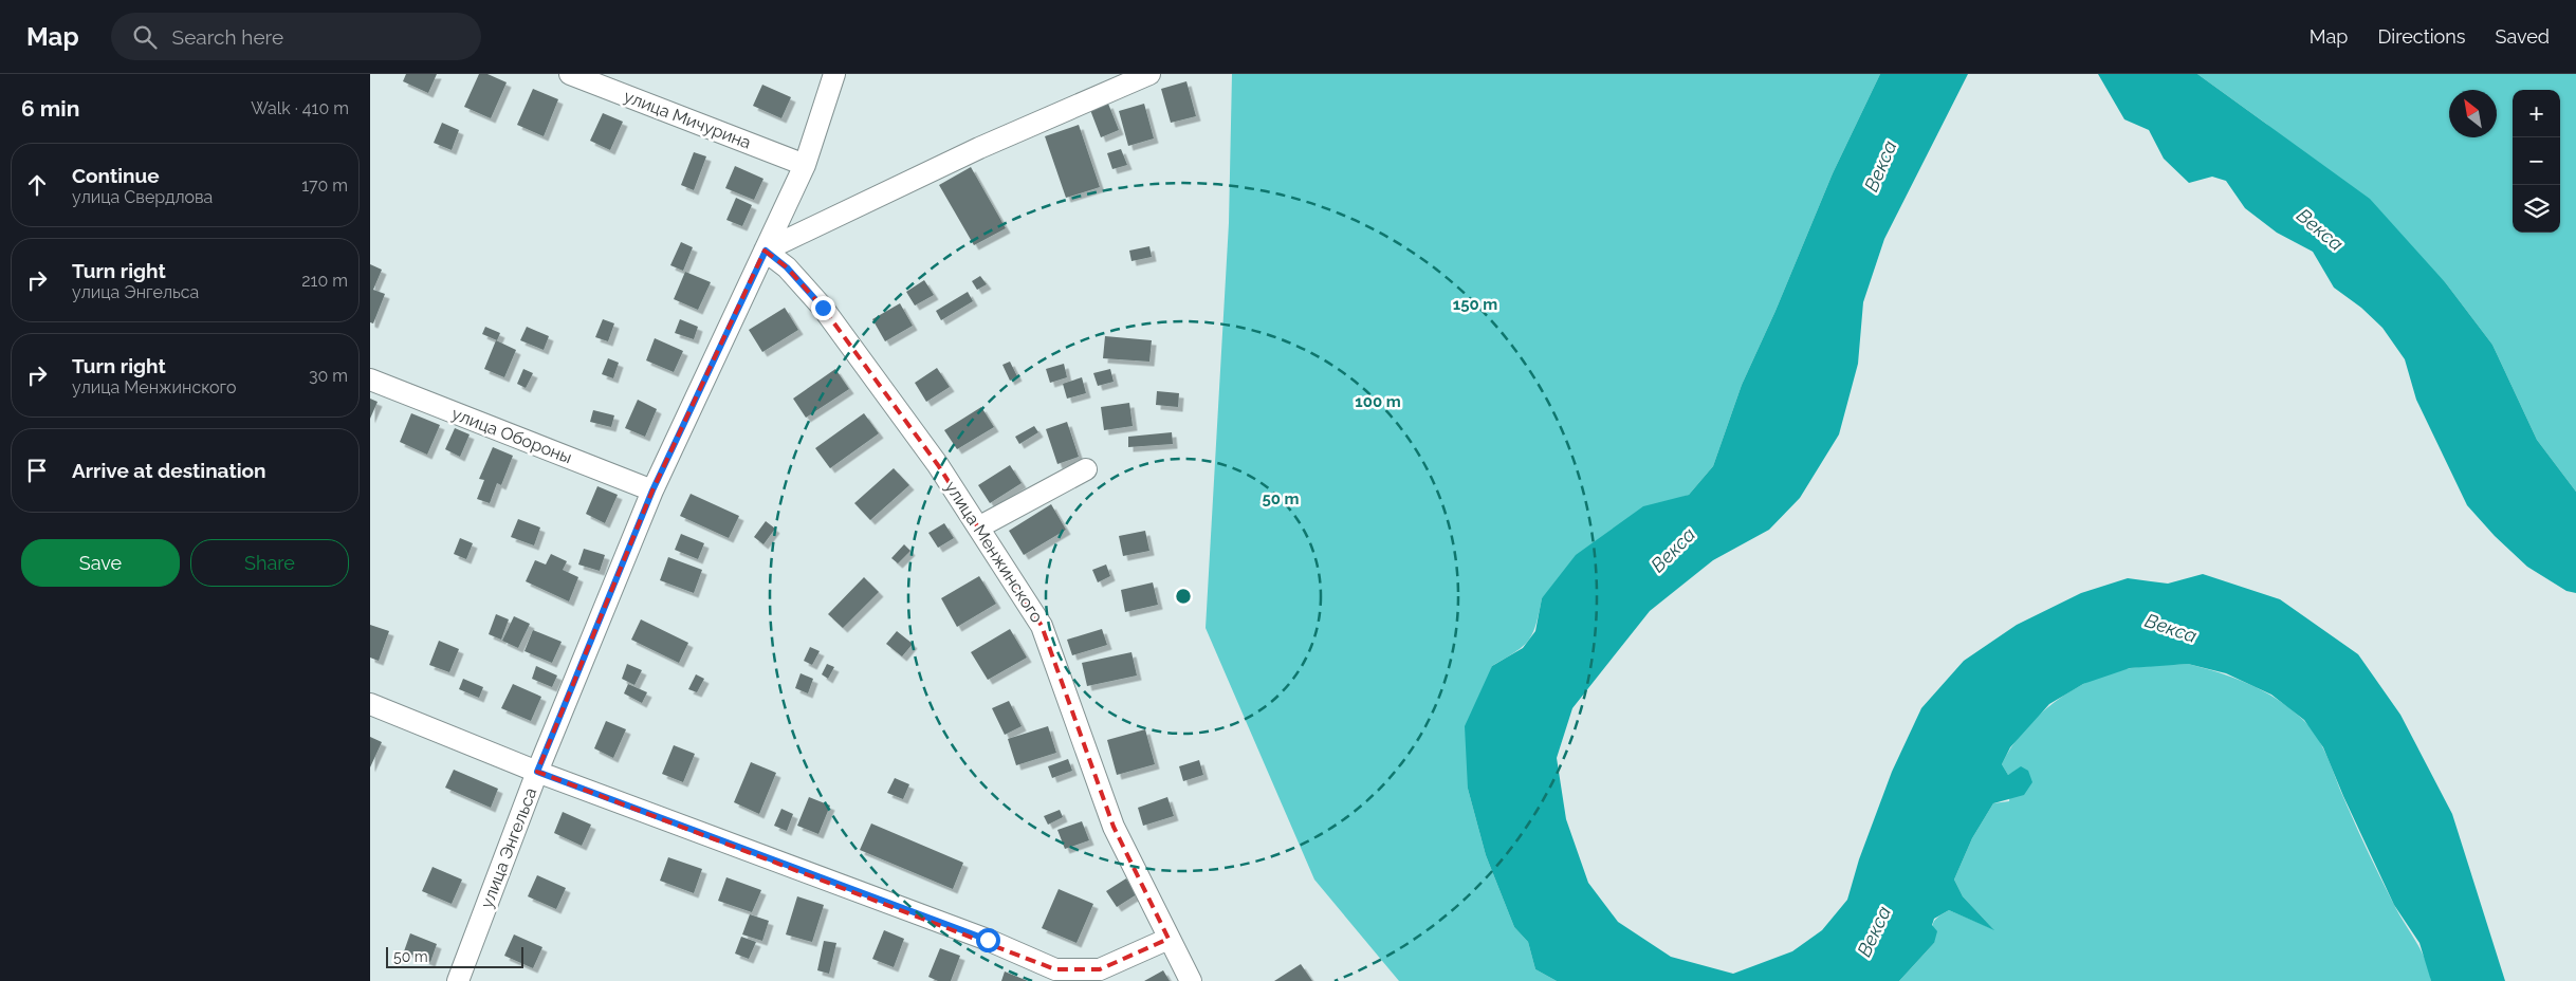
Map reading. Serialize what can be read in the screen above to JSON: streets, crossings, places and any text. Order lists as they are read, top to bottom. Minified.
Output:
{"streets":{"street":["улица Мичурина","улица Обороны","улица Менжинского","улица Энгельса"]},"crossings":[["улица Мичурина","улица Энгельса"],["улица Обороны","улица Энгельса"],["улица Менжинского","улица Энгельса"]],"water":["Векса"],"scale_bar":"50 m","north":"top left","page":{"header":"Map","search":"Search here","nav":["Map","Directions","Saved"],"heading":["6 min","Walk · 410 m"],"map_buttons":["+","−"],"list":[["Continue","улица Свердлова","170 m"],["Turn right","улица Энгельса","210 m"],["Turn right","улица Менжинского","30 m"],"Arrive at destination"],"buttons":["Save","Share"],"scale":"50 m"},"rings":["150 m","100 m","50 m"]}
